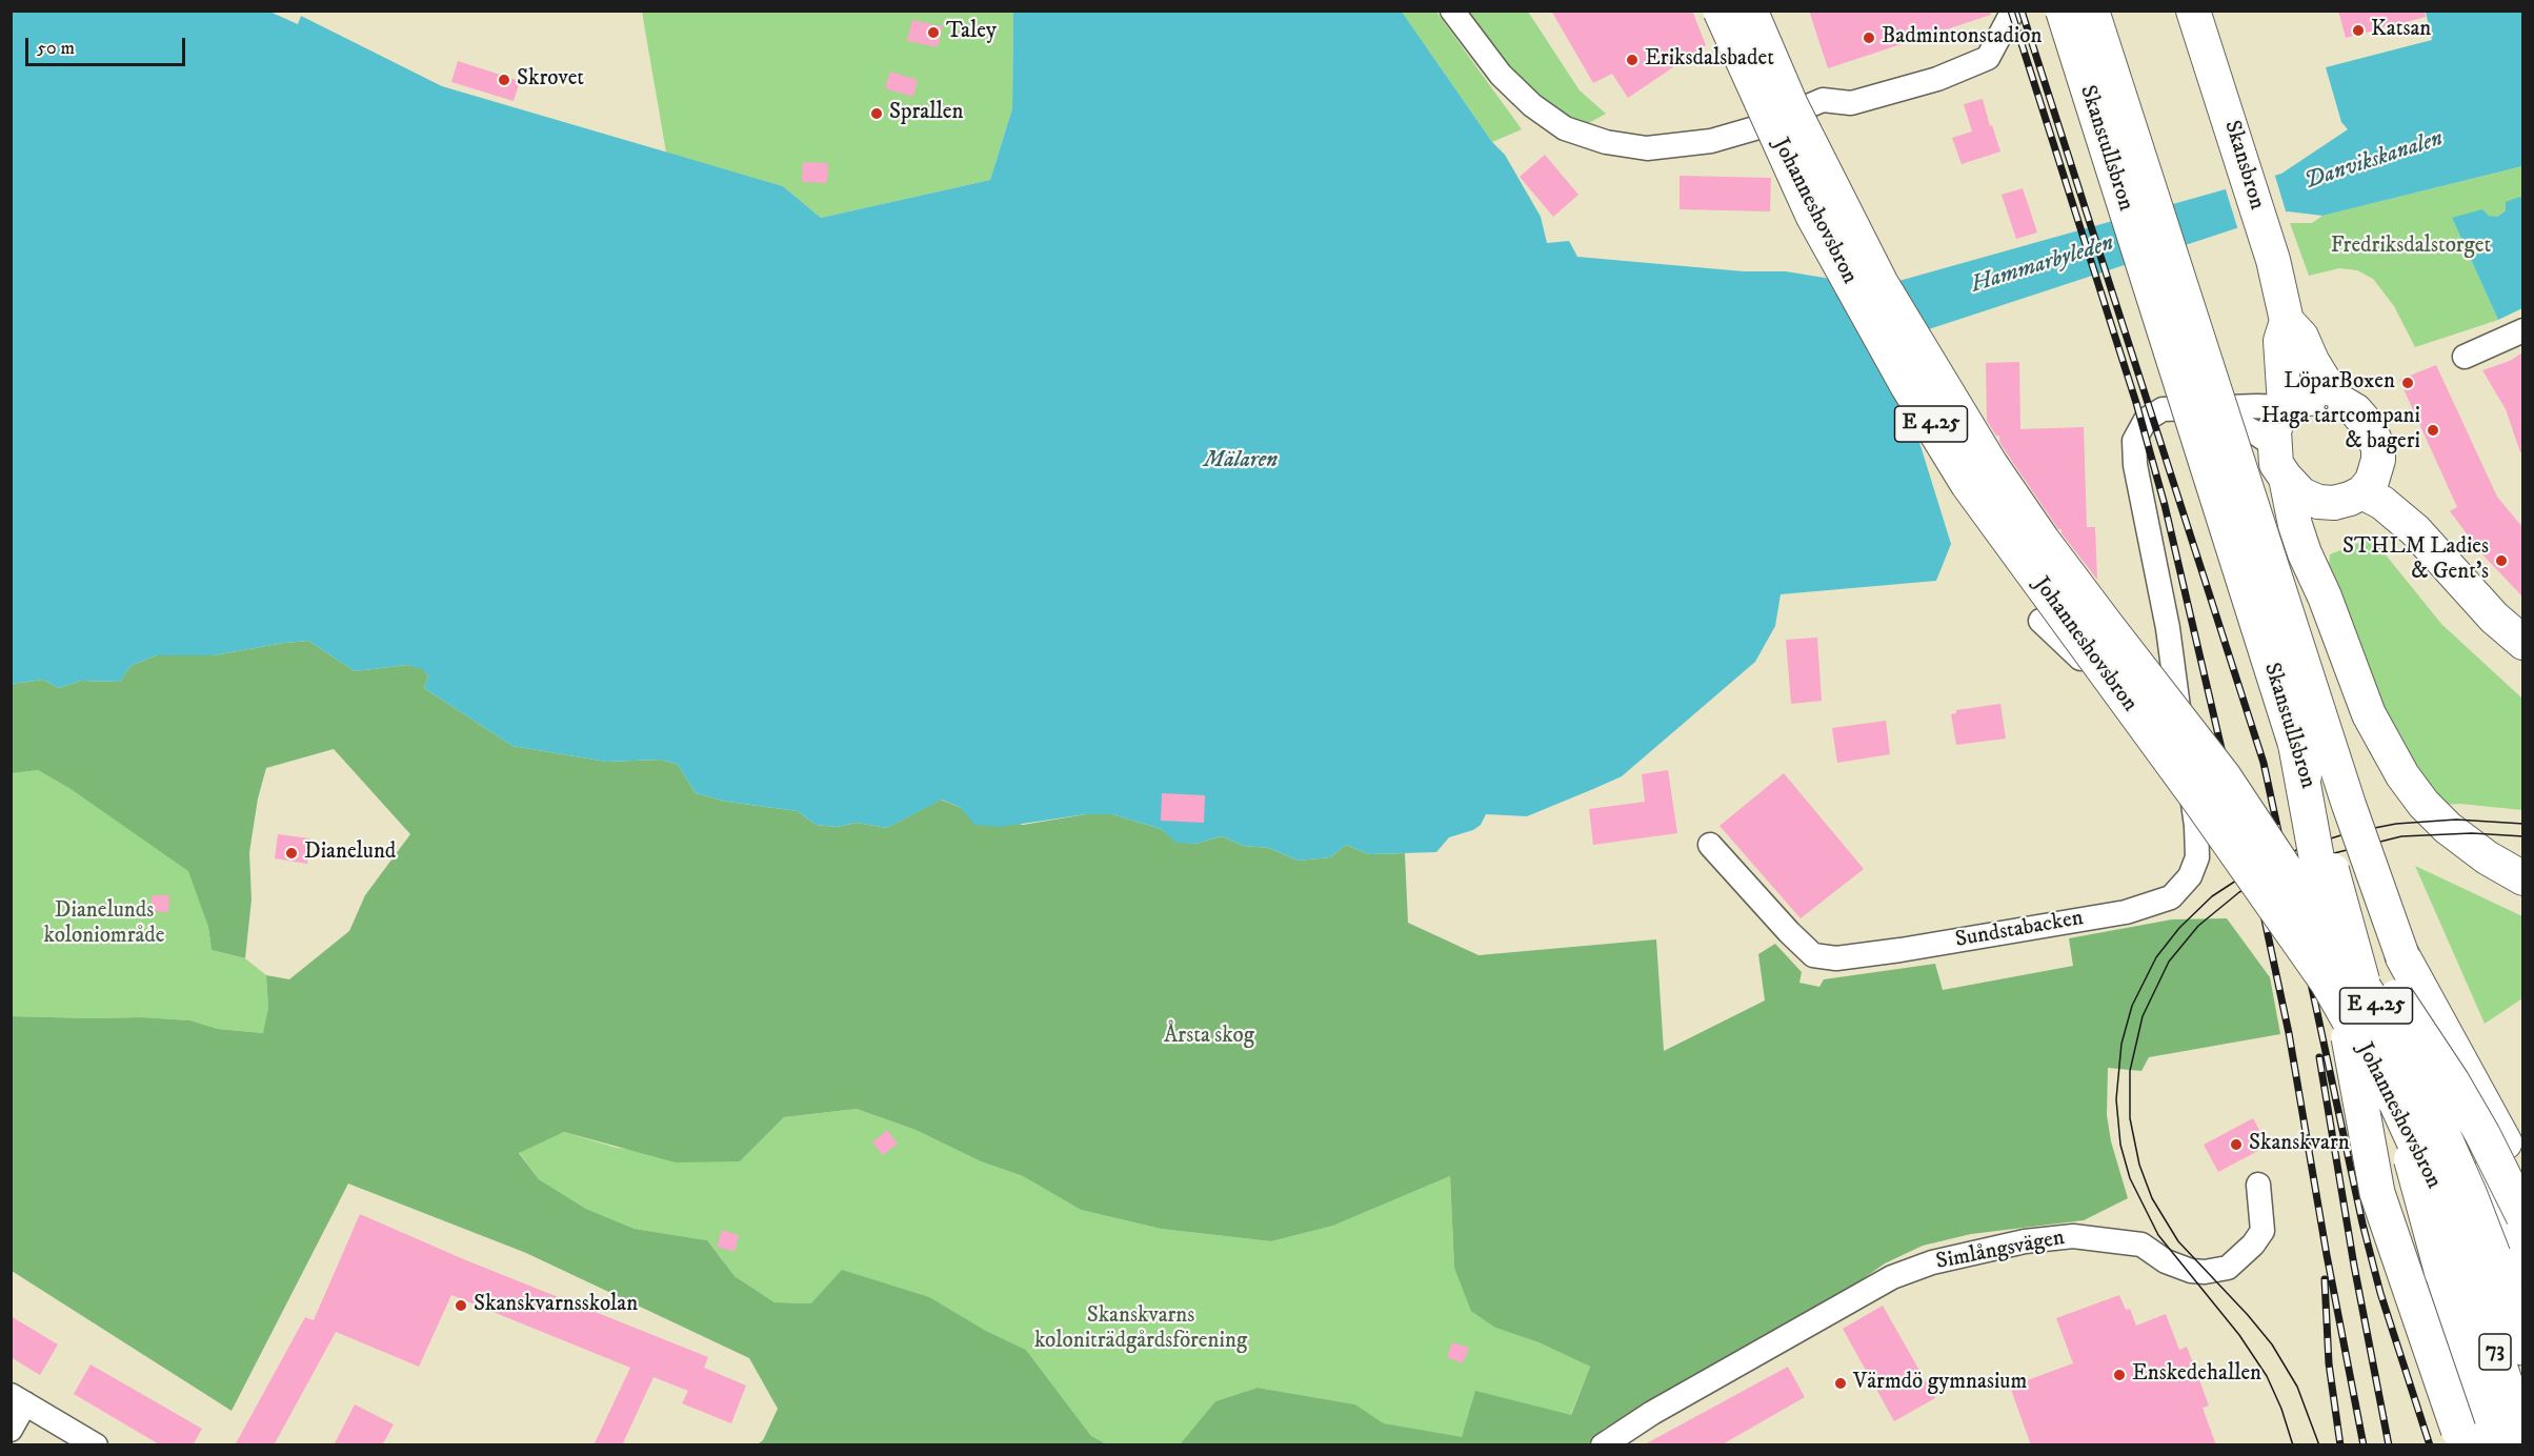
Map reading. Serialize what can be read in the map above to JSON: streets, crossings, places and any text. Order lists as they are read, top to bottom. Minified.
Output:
{"streets":{"highway":["Johanneshovsbron","E 4.25","73"],"main road":["Skanstullsbron","Skansbron"],"street":["Sundstabacken","Simlångsvägen"]},"crossings":[["Skanstullsbron","Johanneshovsbron"],["Skanstullsbron","73"],["Skansbron","Sundstabacken"],["Johanneshovsbron","73"]],"water":["Danvikskanalen","Hammarbyleden","Mälaren"],"parks":["Fredriksdalstorget","Dianelunds koloniområde","Årsta skog","Skanskvarns koloniträdgårdsförening"],"places":["Katsan","Taley","Badmintonstadion","Eriksdalsbadet","Skrovet","Sprallen","LöparBoxen","Haga tårtcompani & bageri","STHLM Ladies & Gent’s","Dianelund","Skanskvarn","Skanskvarnsskolan","Enskedehallen","Värmdö gymnasium"],"scale_bar":"50 m"}
